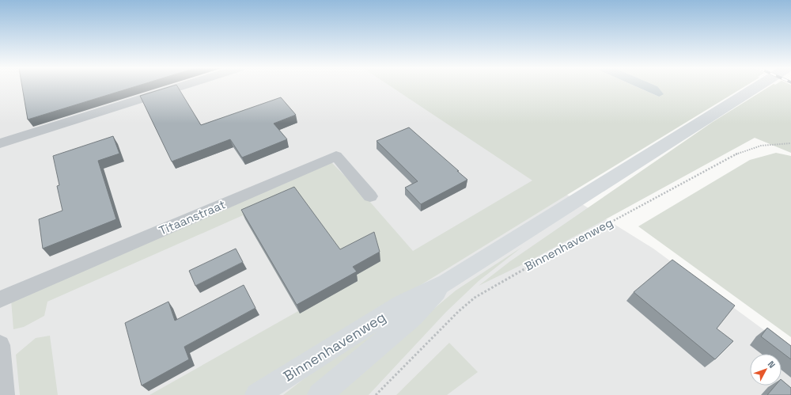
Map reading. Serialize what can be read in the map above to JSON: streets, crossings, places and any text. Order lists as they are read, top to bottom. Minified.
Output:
{"streets":{"main road":["Binnenhavenweg"],"street":["Titaanstraat"]},"north":"top right"}
